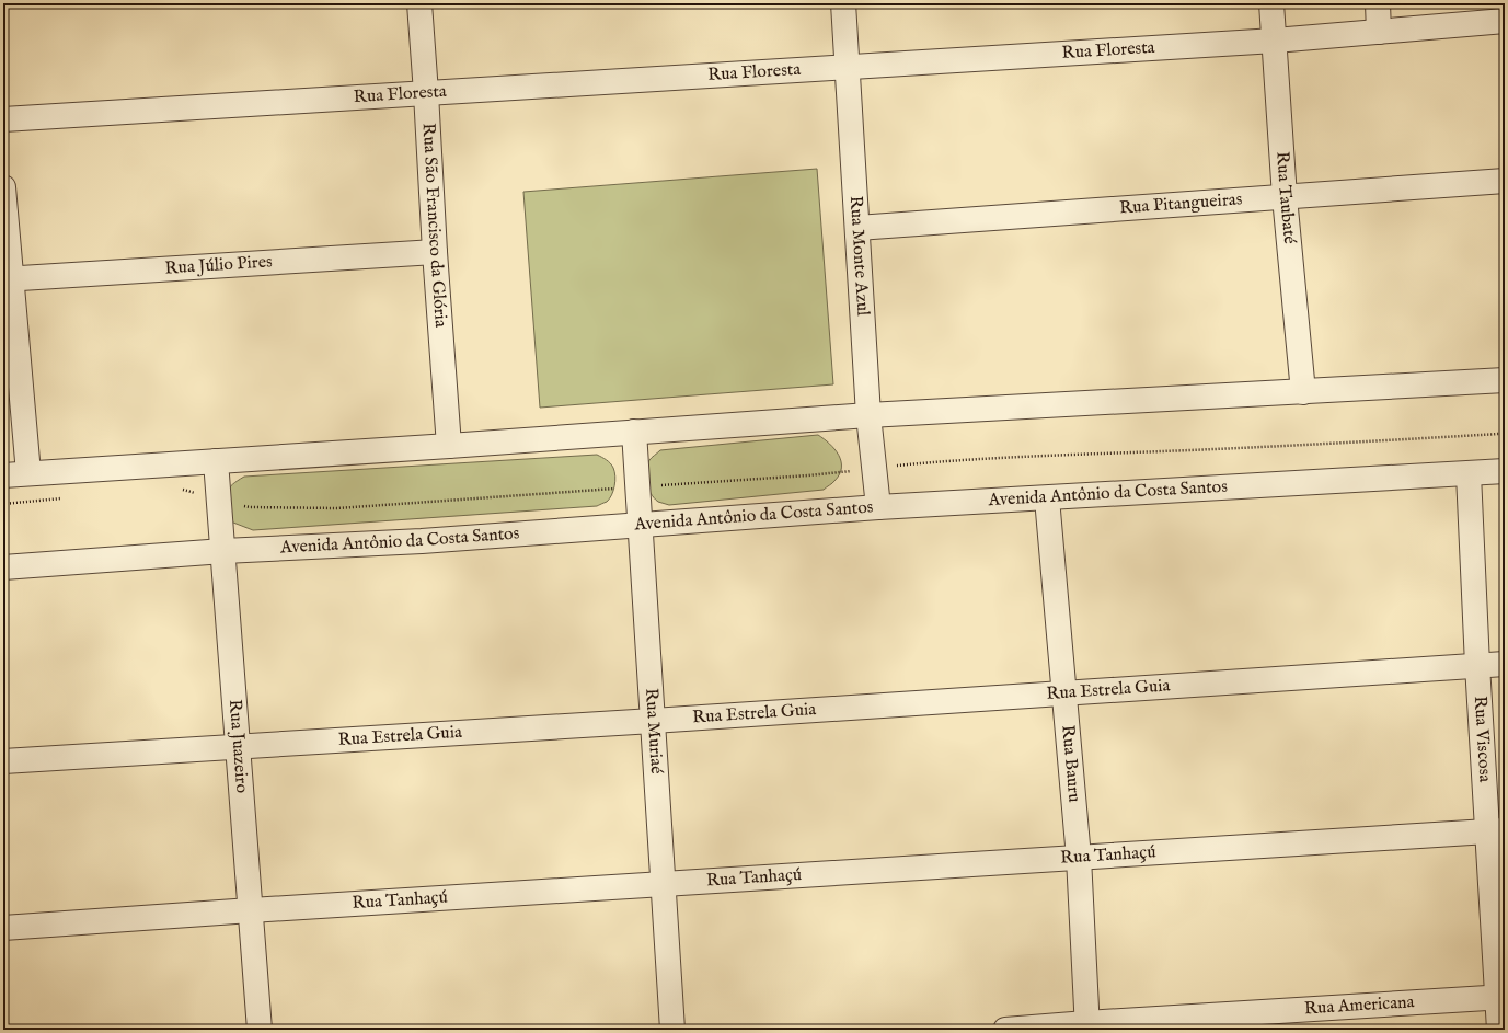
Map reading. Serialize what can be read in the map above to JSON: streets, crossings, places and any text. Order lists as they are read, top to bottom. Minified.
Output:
{"streets":{"street":["Rua Floresta","Rua Taubaté","Rua Pitangueiras","Rua São Francisco da Glória","Rua Monte Azul","Rua Júlio Pires","Avenida Antônio da Costa Santos","Rua Estrela Guia","Rua Muriaé","Rua Viscosa","Rua Juazeiro","Rua Bauru","Rua Tanhaçú","Rua Americana"]},"crossings":[["Rua Floresta","Rua Taubaté"],["Rua Floresta","Rua São Francisco da Glória"],["Rua Floresta","Rua Monte Azul"],["Rua Taubaté","Rua Pitangueiras"],["Rua Pitangueiras","Rua Monte Azul"],["Rua São Francisco da Glória","Rua Júlio Pires"],["Rua Monte Azul","Avenida Antônio da Costa Santos"],["Avenida Antônio da Costa Santos","Rua Muriaé"],["Avenida Antônio da Costa Santos","Rua Viscosa"],["Avenida Antônio da Costa Santos","Rua Juazeiro"],["Avenida Antônio da Costa Santos","Rua Bauru"],["Rua Estrela Guia","Rua Muriaé"],["Rua Estrela Guia","Rua Viscosa"],["Rua Estrela Guia","Rua Juazeiro"],["Rua Estrela Guia","Rua Bauru"],["Rua Muriaé","Rua Tanhaçú"],["Rua Viscosa","Rua Tanhaçú"],["Rua Viscosa","Rua Americana"],["Rua Juazeiro","Rua Tanhaçú"],["Rua Bauru","Rua Tanhaçú"],["Rua Bauru","Rua Americana"]]}
